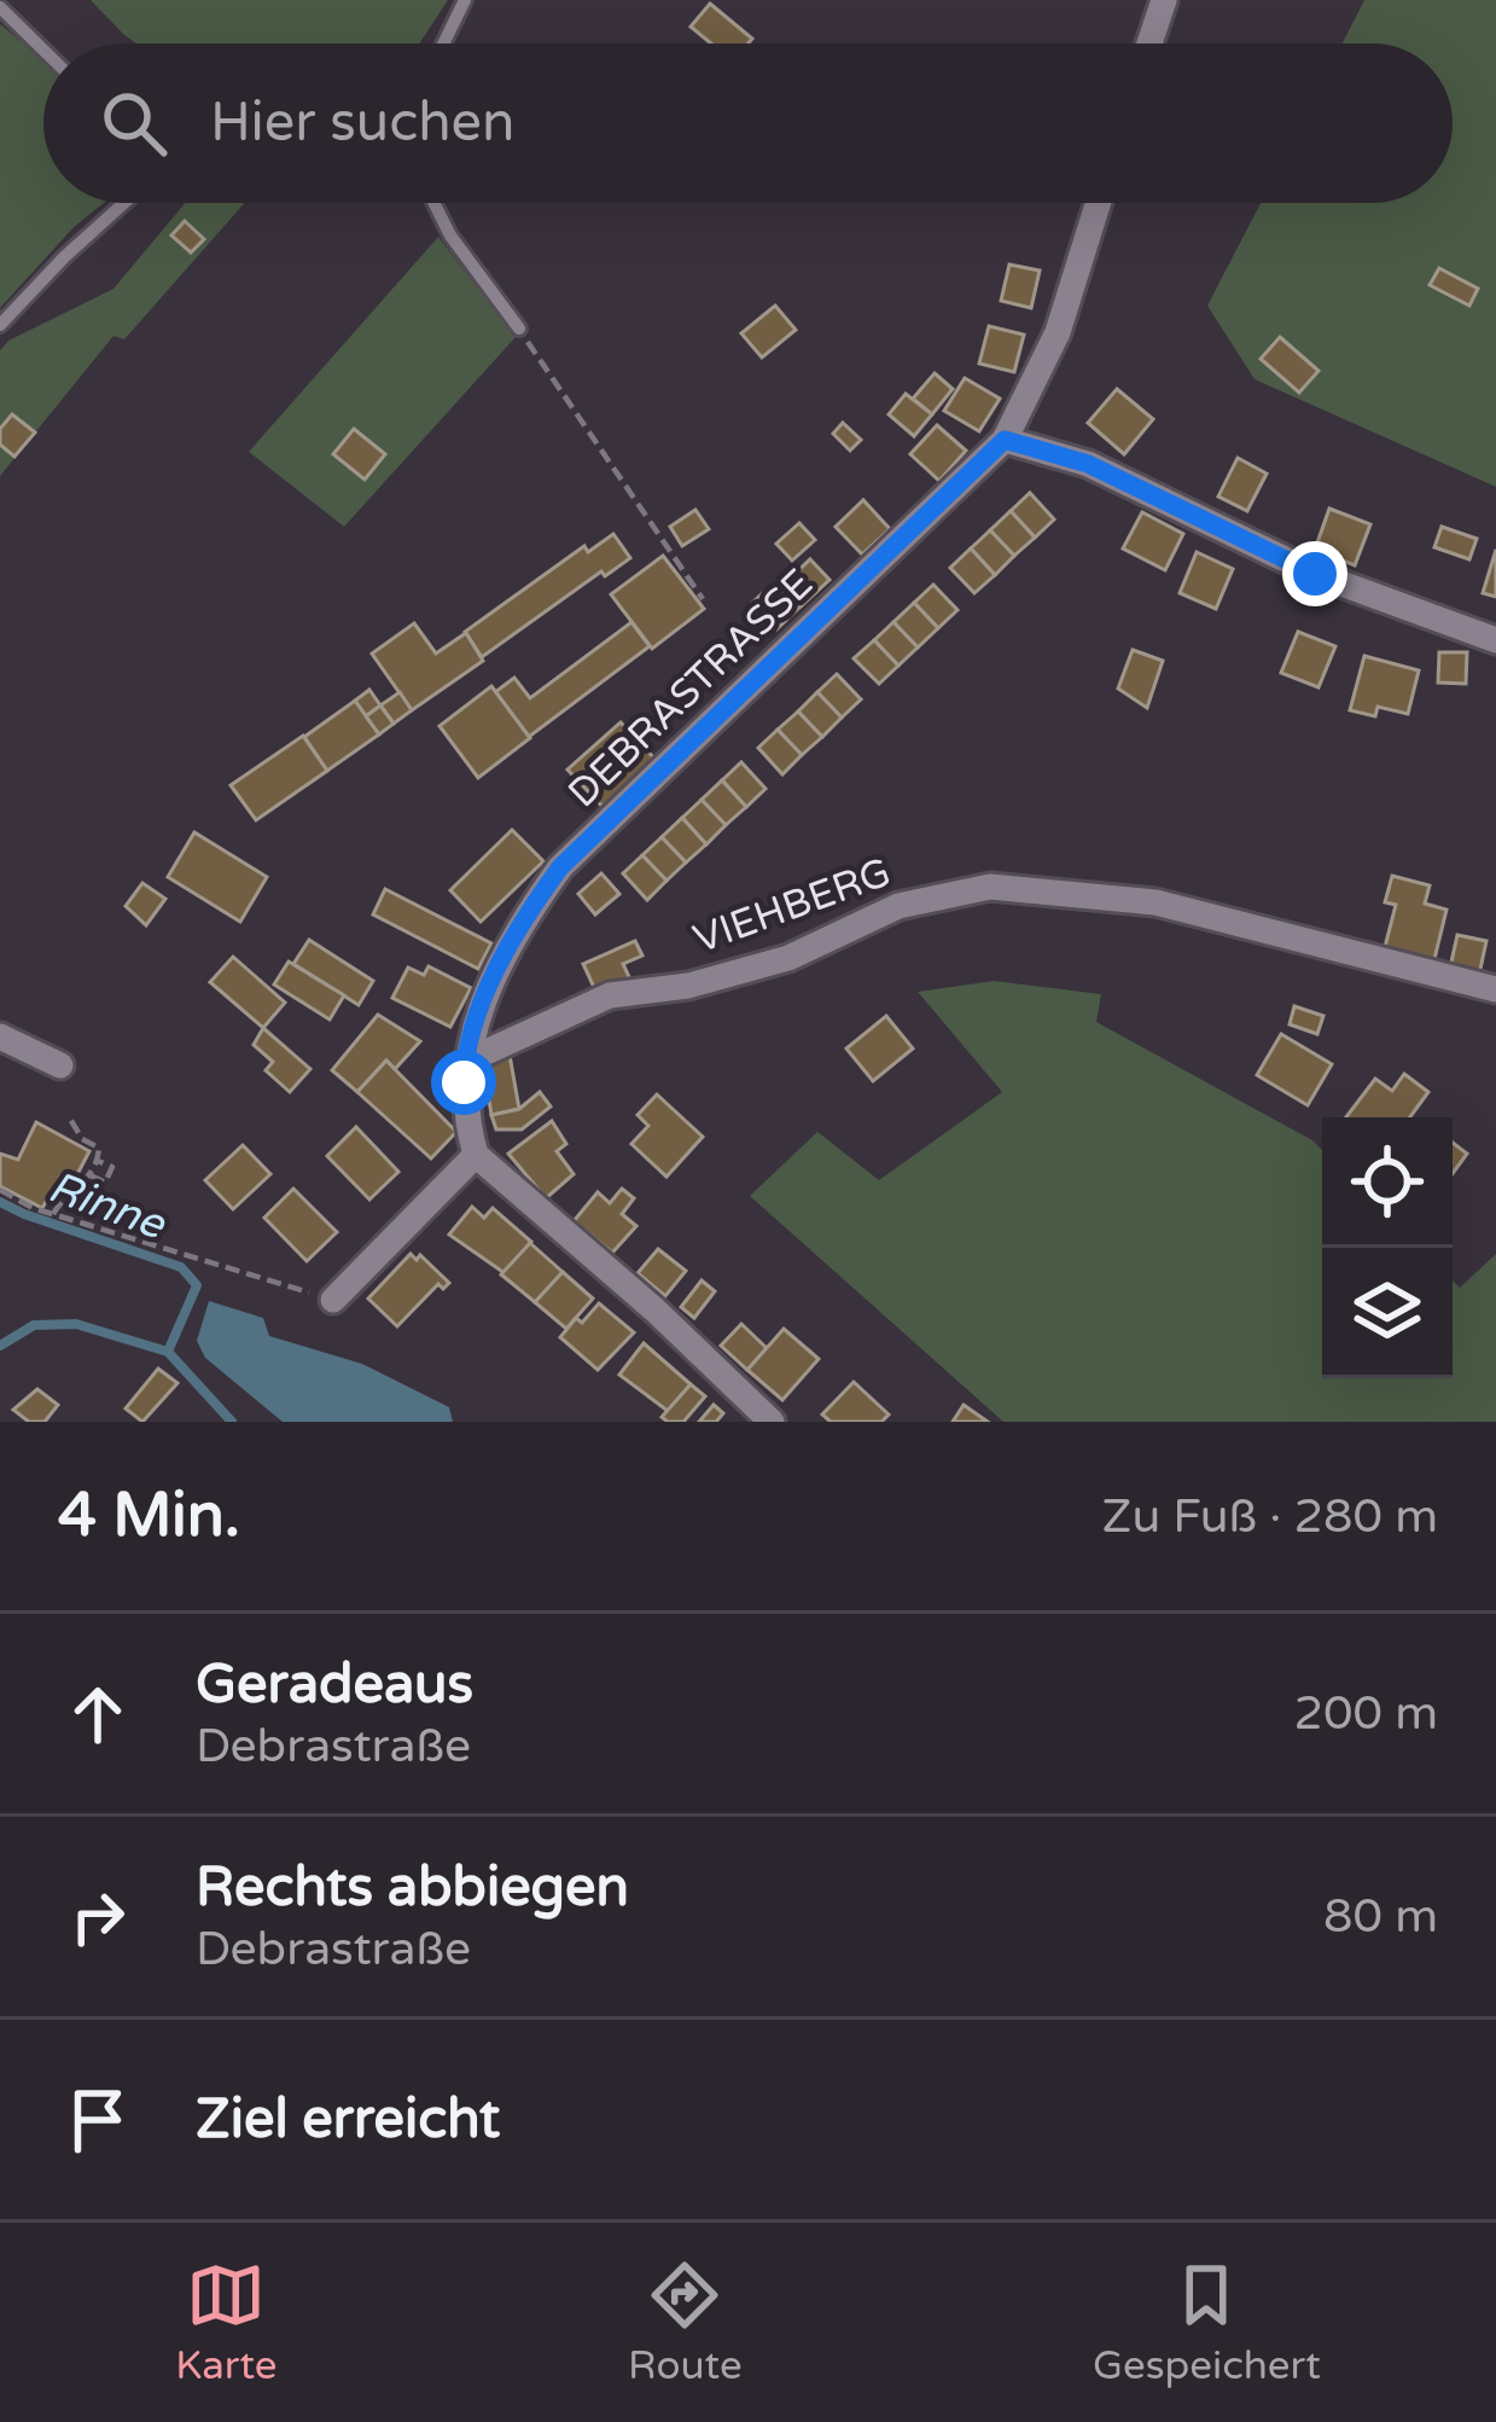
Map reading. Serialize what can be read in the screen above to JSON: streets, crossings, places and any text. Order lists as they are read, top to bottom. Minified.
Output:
{"streets":{"street":["DEBRASTRASSE","VIEHBERG"]},"crossings":[["DEBRASTRASSE","VIEHBERG"]],"water":["Rinne"],"page":{"search":"Hier suchen","heading":["4 Min.","Zu Fuß · 280 m"],"list":[["Geradeaus","Debrastraße","200 m"],["Rechts abbiegen","Debrastraße","80 m"],"Ziel erreicht"],"nav":["Karte","Route","Gespeichert"]}}
